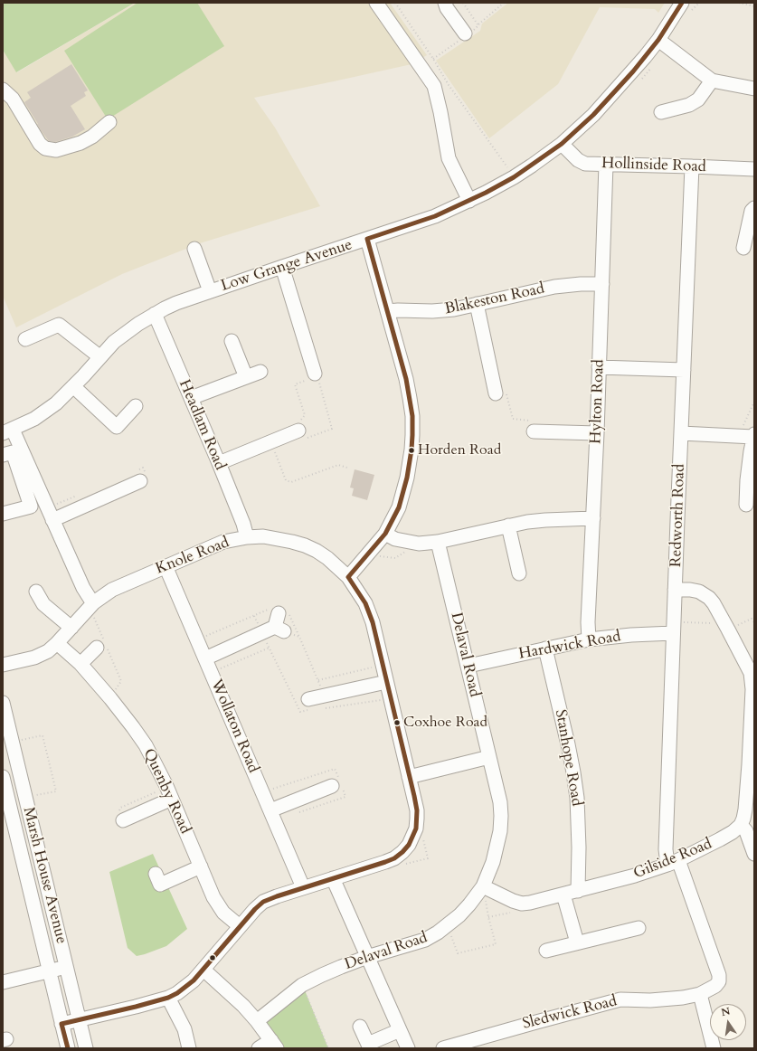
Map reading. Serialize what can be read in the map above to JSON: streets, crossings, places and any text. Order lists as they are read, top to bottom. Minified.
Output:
{"streets":{"street":["Hollinside Road","Low Grange Avenue","Blakeston Road","Hylton Road","Headlam Road","Redworth Road","Knole Road","Hardwick Road","Delaval Road","Wollaton Road","Stanhope Road","Quenby Road","Gilside Road","Marsh House Avenue","Sledwick Road"]},"crossings":[["Hollinside Road","Low Grange Avenue"],["Hollinside Road","Hylton Road"],["Hollinside Road","Redworth Road"],["Low Grange Avenue","Headlam Road"],["Blakeston Road","Hylton Road"],["Hylton Road","Hardwick Road"],["Headlam Road","Knole Road"],["Redworth Road","Hardwick Road"],["Redworth Road","Gilside Road"],["Redworth Road","Sledwick Road"],["Knole Road","Wollaton Road"],["Knole Road","Quenby Road"],["Knole Road","Marsh House Avenue"],["Hardwick Road","Delaval Road"],["Hardwick Road","Stanhope Road"],["Delaval Road","Gilside Road"],["Stanhope Road","Gilside Road"],["Gilside Road","Sledwick Road"]],"places":["Horden Road","Coxhoe Road"],"north":"top"}
